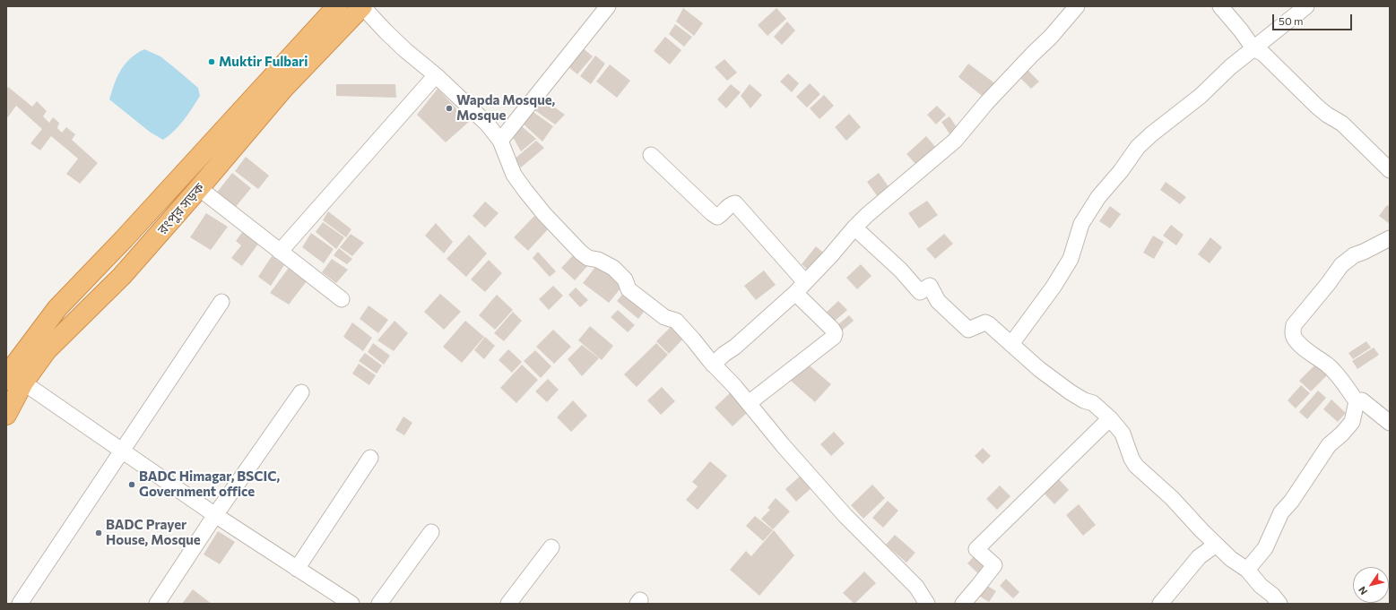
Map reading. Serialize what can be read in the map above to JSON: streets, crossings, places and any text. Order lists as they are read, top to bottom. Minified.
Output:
{"streets":{"highway":["রংপুর সড়ক"]},"places":["Muktir Fulbari","Wapda Mosque, Mosque","BADC Himagar, BSCIC, Government office","BADC Prayer House, Mosque"],"scale_bar":"50 m","north":"bottom left"}
